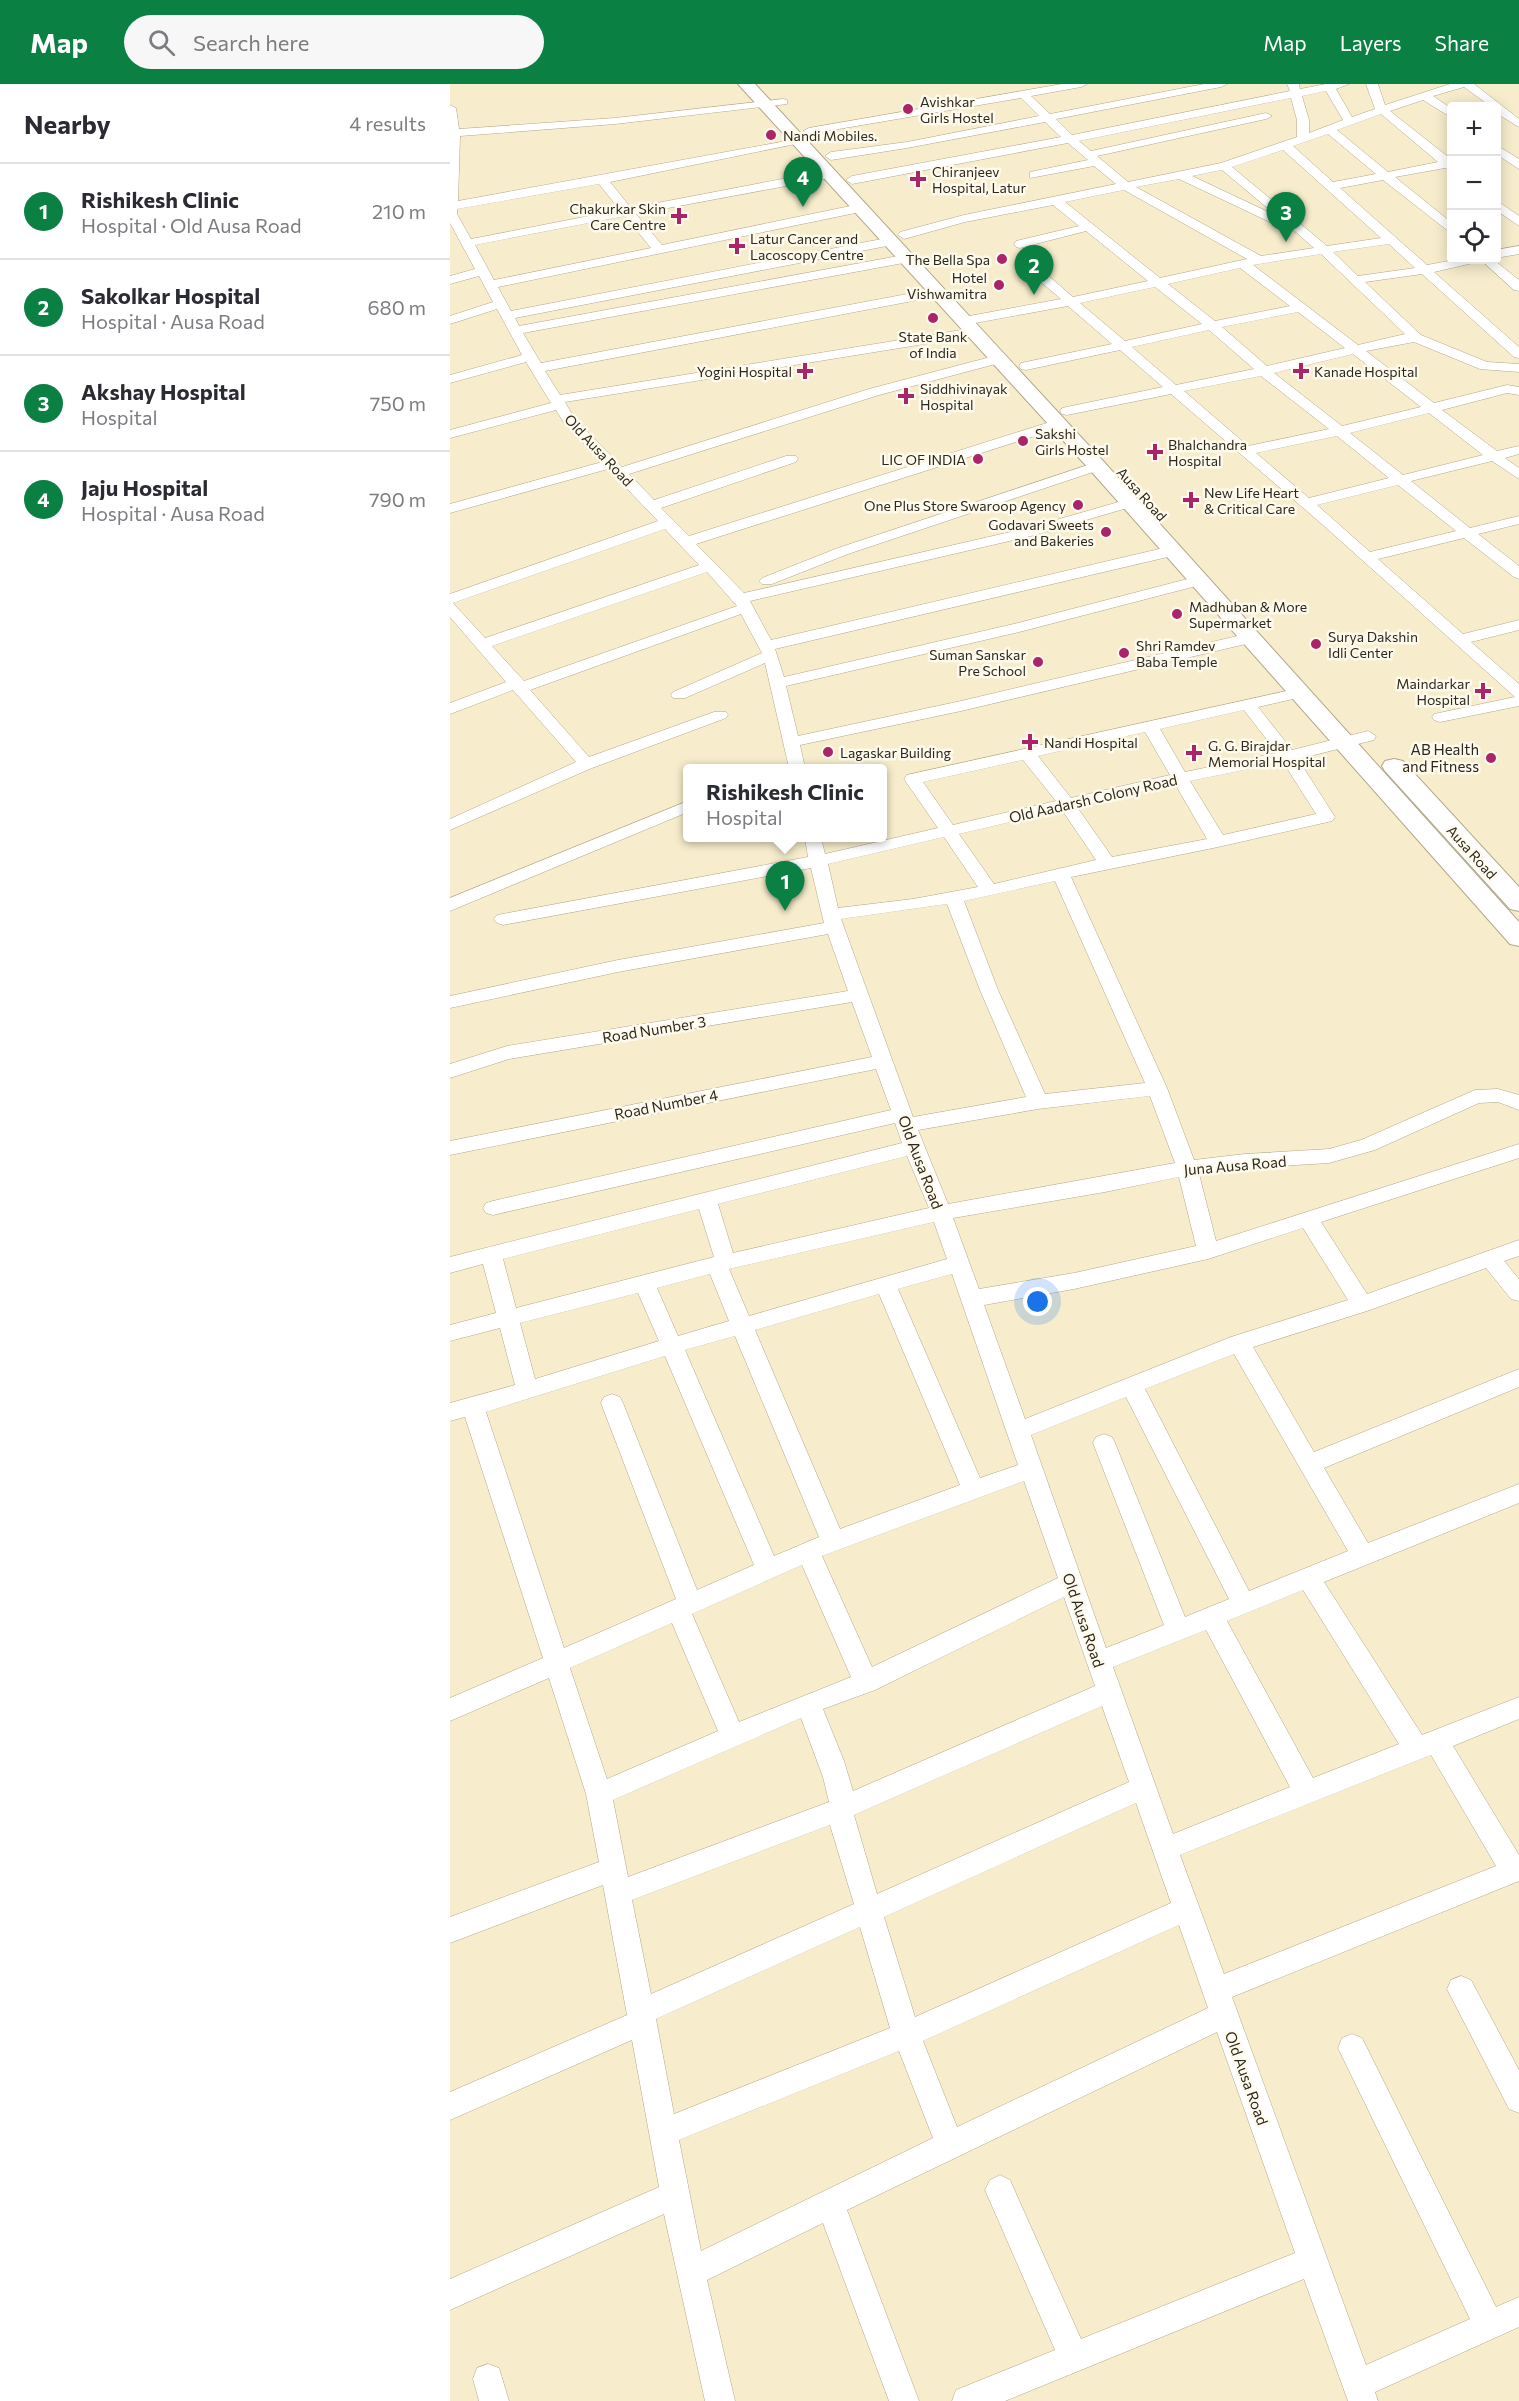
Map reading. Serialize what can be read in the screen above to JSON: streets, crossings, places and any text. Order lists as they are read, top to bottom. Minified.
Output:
{"streets":{"main road":["Ausa Road"],"street":["Old Ausa Road","Old Aadarsh Colony Road","Road Number 3","Road Number 4","Juna Ausa Road"]},"crossings":[["Old Ausa Road","Old Aadarsh Colony Road"],["Old Ausa Road","Road Number 3"],["Old Ausa Road","Road Number 4"],["Old Ausa Road","Juna Ausa Road"],["Ausa Road","Old Aadarsh Colony Road"]],"places":{"other":["Avishkar Girls Hostel","Nandi Mobiles.","The Bella Spa","Hotel Vishwamitra","State Bank of India","Sakshi Girls Hostel","LIC OF INDIA","One Plus Store Swaroop Agency","Godavari Sweets and Bakeries","Madhuban & More Supermarket","Surya Dakshin Idli Center","Shri Ramdev Baba Temple","Suman Sanskar Pre School","Lagaskar Building","AB Health and Fitness"],"health":["Chiranjeev Hospital, Latur","Chakurkar Skin Care Centre","Latur Cancer and Lacoscopy Centre","Yogini Hospital","Kanade Hospital","Siddhivinayak Hospital","Bhalchandra Hospital","New Life Heart & Critical Care","Maindarkar Hospital","Nandi Hospital","G. G. Birajdar Memorial Hospital"]},"page":{"header":"Map","search":"Search here","nav":["Map","Layers","Share"],"heading":["Nearby","4 results"],"map_buttons":["+","−"],"pins":["4","3","2","1"],"list":[{"mark":"1","name":"Rishikesh Clinic","note":"Hospital · Old Ausa Road","value":"210 m"},{"mark":"2","name":"Sakolkar Hospital","note":"Hospital · Ausa Road","value":"680 m"},{"mark":"3","name":"Akshay Hospital","note":"Hospital","value":"750 m"},{"mark":"4","name":"Jaju Hospital","note":"Hospital · Ausa Road","value":"790 m"}],"popup":["Rishikesh Clinic","Hospital"]}}
